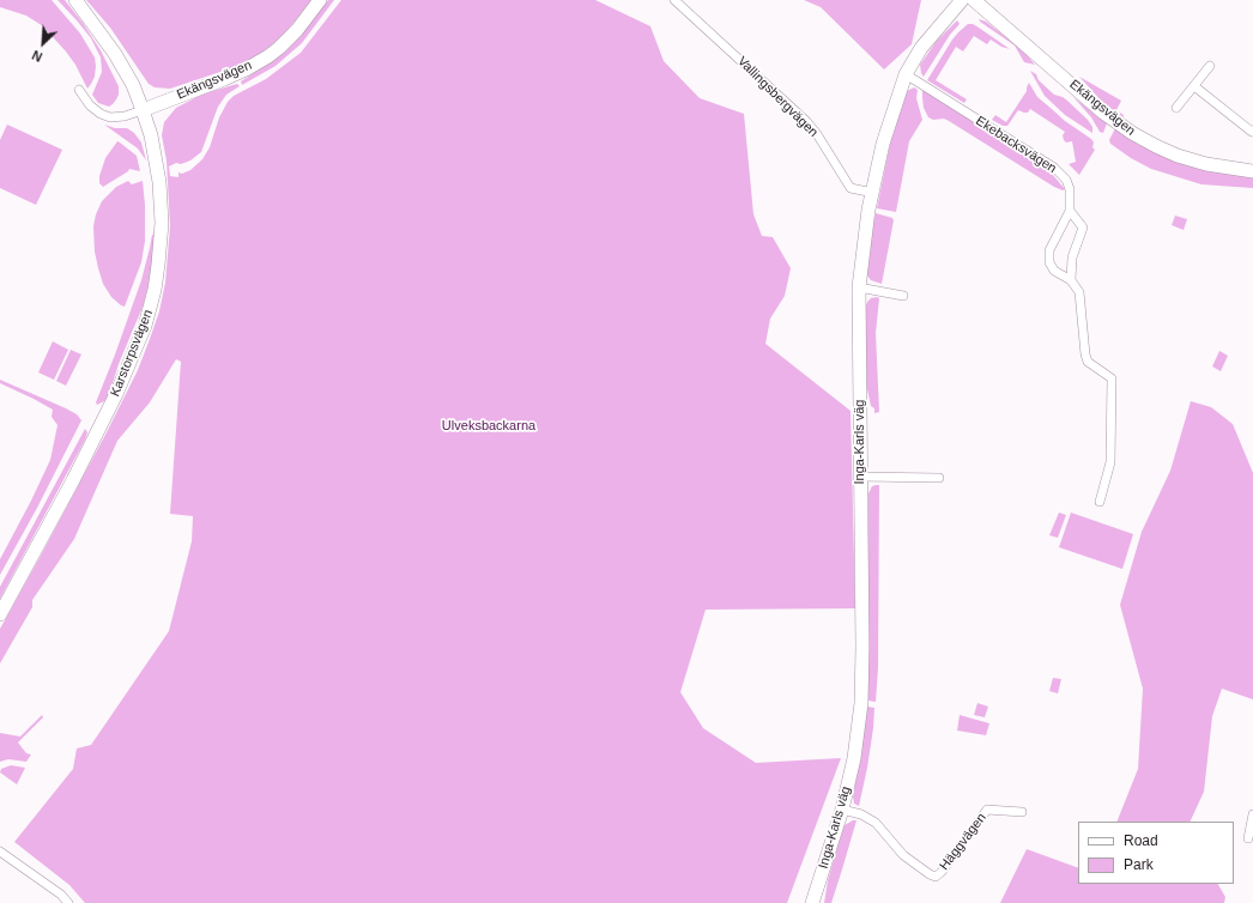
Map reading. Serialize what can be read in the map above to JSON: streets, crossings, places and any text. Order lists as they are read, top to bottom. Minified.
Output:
{"streets":{"street":["Ekängsvägen","Vallingsbergvägen","Ekebacksvägen","Karstorpsvägen","Inga-Karls väg","Häggvägen"]},"crossings":[["Ekängsvägen","Karstorpsvägen"],["Vallingsbergvägen","Inga-Karls väg"],["Ekebacksvägen","Inga-Karls väg"],["Inga-Karls väg","Häggvägen"]],"parks":["Ulveksbackarna"],"legend":["Road","Park"],"north":"bottom left"}
